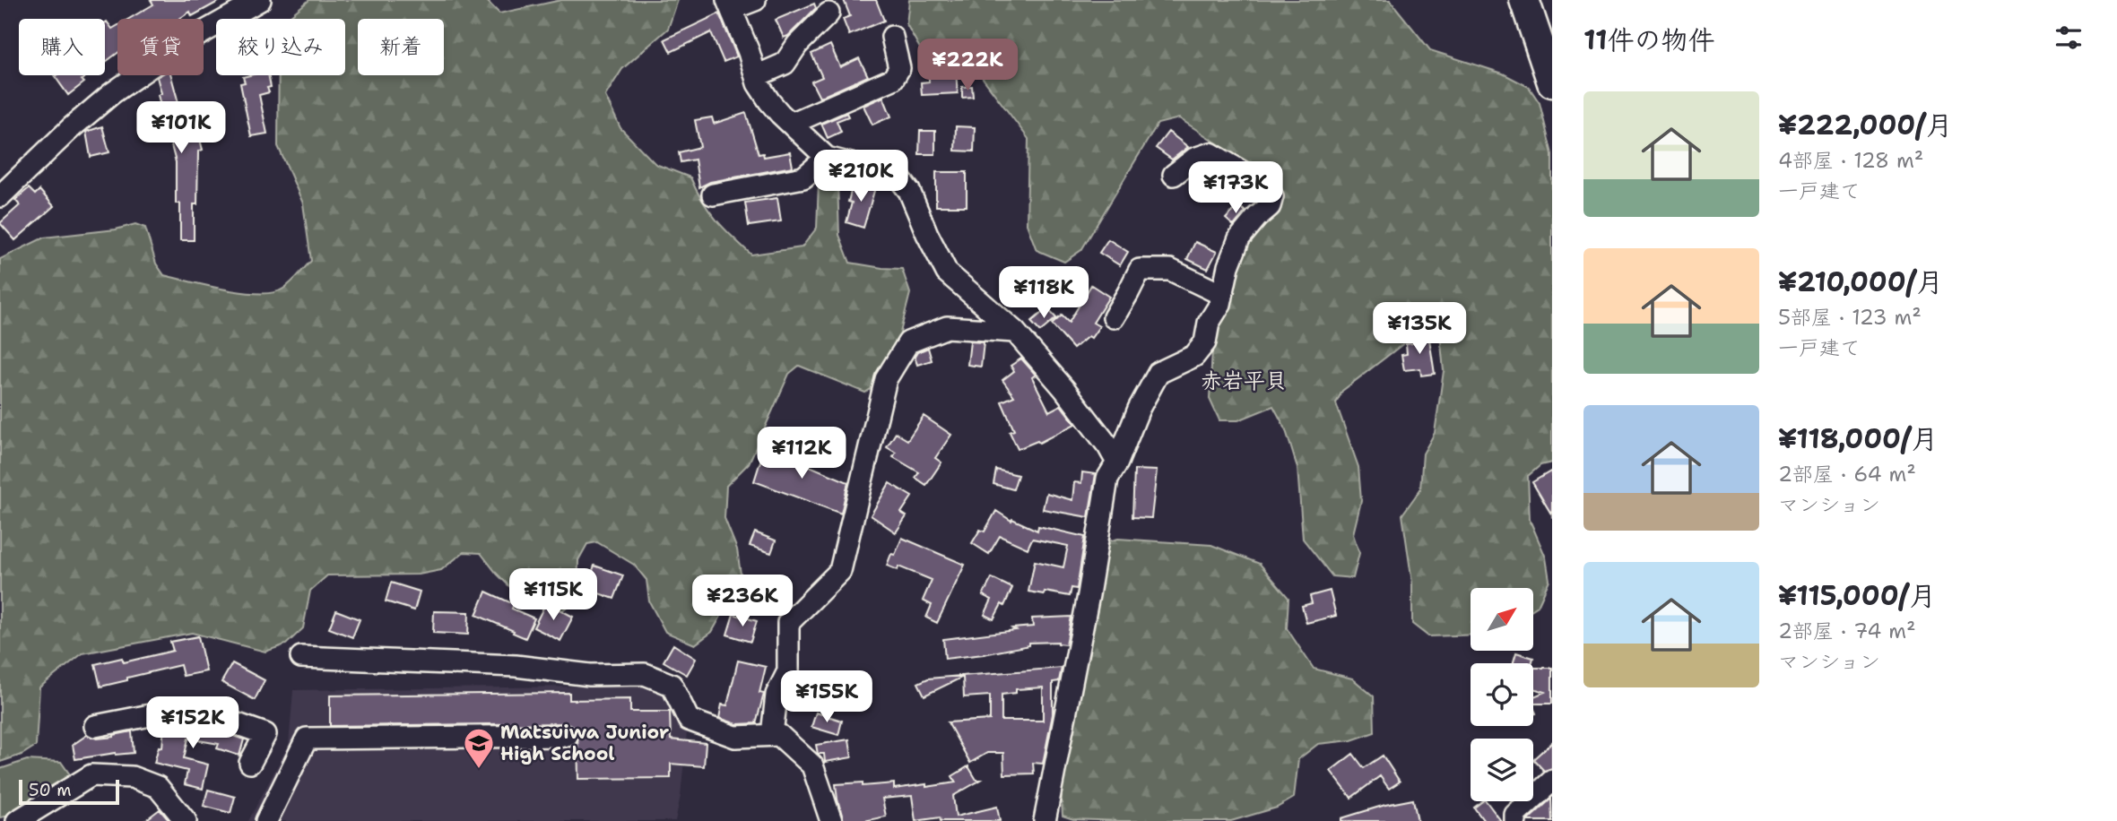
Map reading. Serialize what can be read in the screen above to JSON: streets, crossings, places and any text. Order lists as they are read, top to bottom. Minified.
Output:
{"districts":["赤岩平貝"],"places":{"school or university":["Matsuiwa Junior High School"]},"scale_bar":"50 m","north":"top right","page":{"heading":"11件の物件","chip":["購入","賃貸","絞り込み","新着"],"price":["¥222K","¥101K","¥210K","¥173K","¥118K","¥135K","¥112K","¥115K","¥236K","¥155K","¥152K"],"list":[{"name":"¥222,000/月","note":"4部屋 · 128 m² · 一戸建て"},{"name":"¥210,000/月","note":"5部屋 · 123 m² · 一戸建て"},{"name":"¥118,000/月","note":"2部屋 · 64 m² · マンション"},{"name":"¥115,000/月","note":"2部屋 · 74 m² · マンション"}],"scale":"50 m"}}
